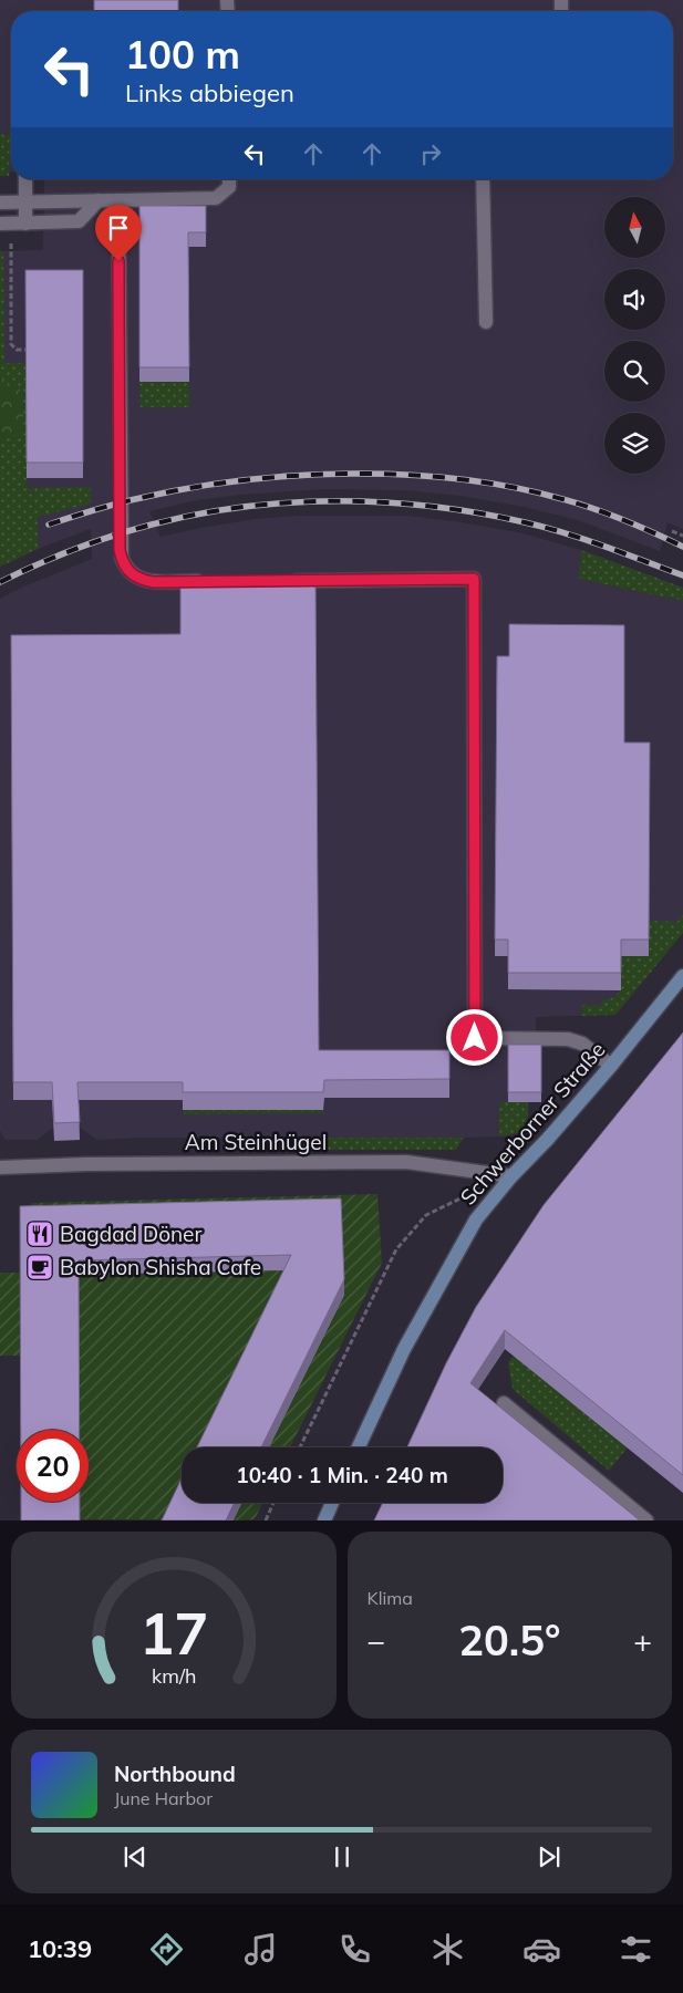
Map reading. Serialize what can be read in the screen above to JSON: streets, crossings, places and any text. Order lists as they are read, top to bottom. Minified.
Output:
{"streets":{"street":["Schwerborner Straße","Am Steinhügel"]},"crossings":[["Schwerborner Straße","Am Steinhügel"]],"places":{"restaurant":["Bagdad Döner"],"cafe":["Babylon Shisha Cafe"]},"north":"top","page":{"turn":["100 m","Links abbiegen"],"limit":"20","trip":"10:40 · 1 Min. · 240 m","tile":"Klima","heat":["−","20.5°","+"],"song":["Northbound","June Harbor"],"tabs":"10:39","gauge":["17","km/h"]}}
